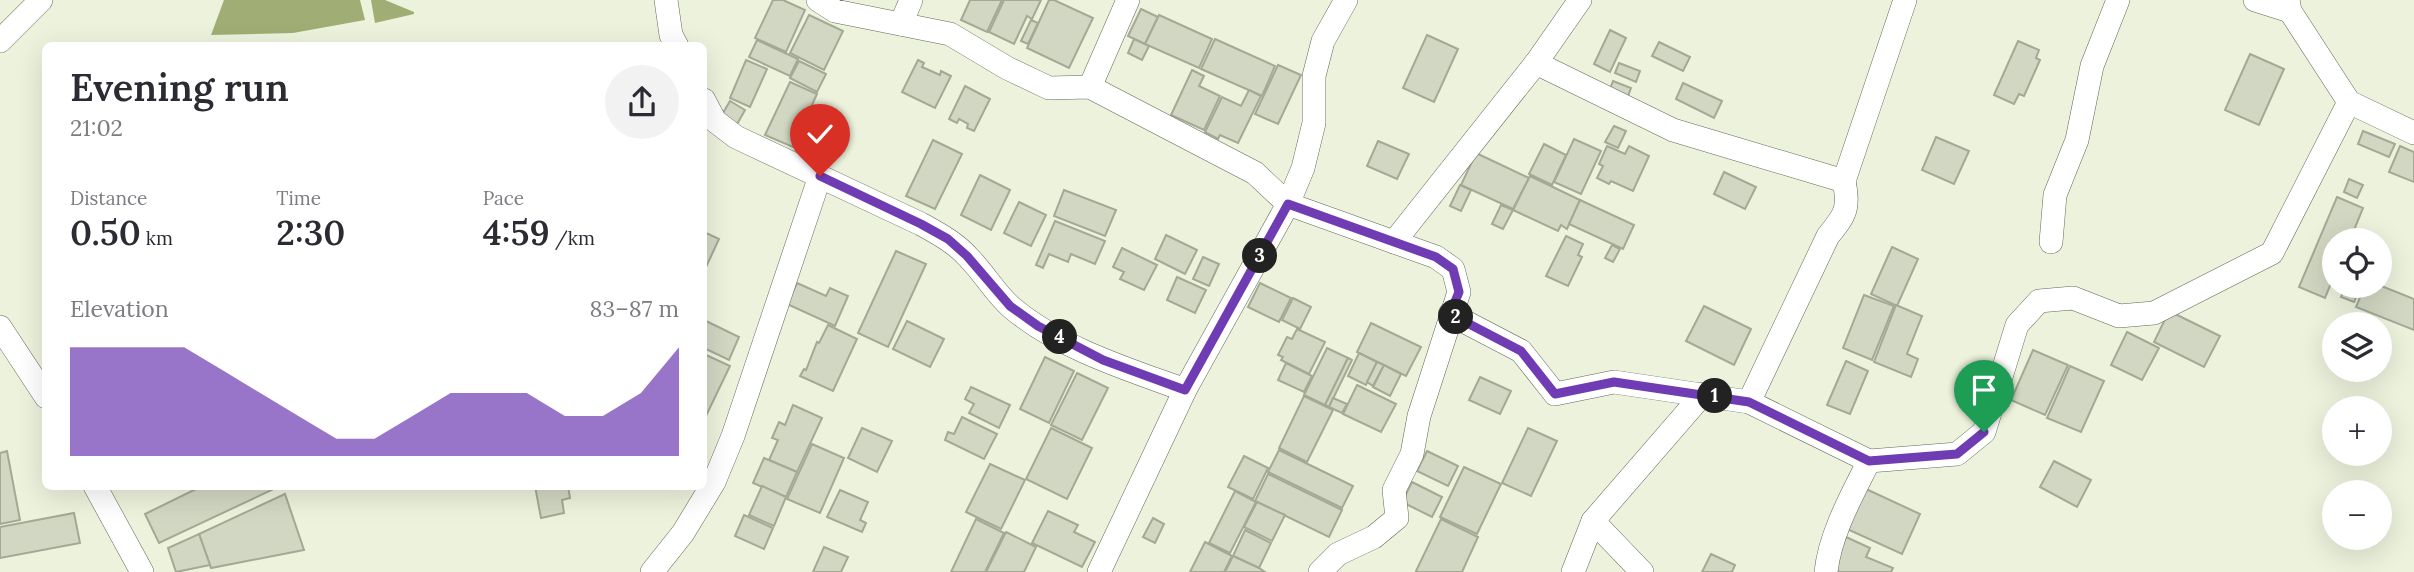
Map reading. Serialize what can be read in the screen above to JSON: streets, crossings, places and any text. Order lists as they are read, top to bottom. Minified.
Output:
{"page":{"heading":["Evening run","21:02"],"stats":[["Distance","0.50 km"],["Time","2:30"],["Pace","4:59 /km"]],"map_buttons":["+","−"],"pins":["3","2","4","1"],"chart":["Elevation","83–87 m"]}}
